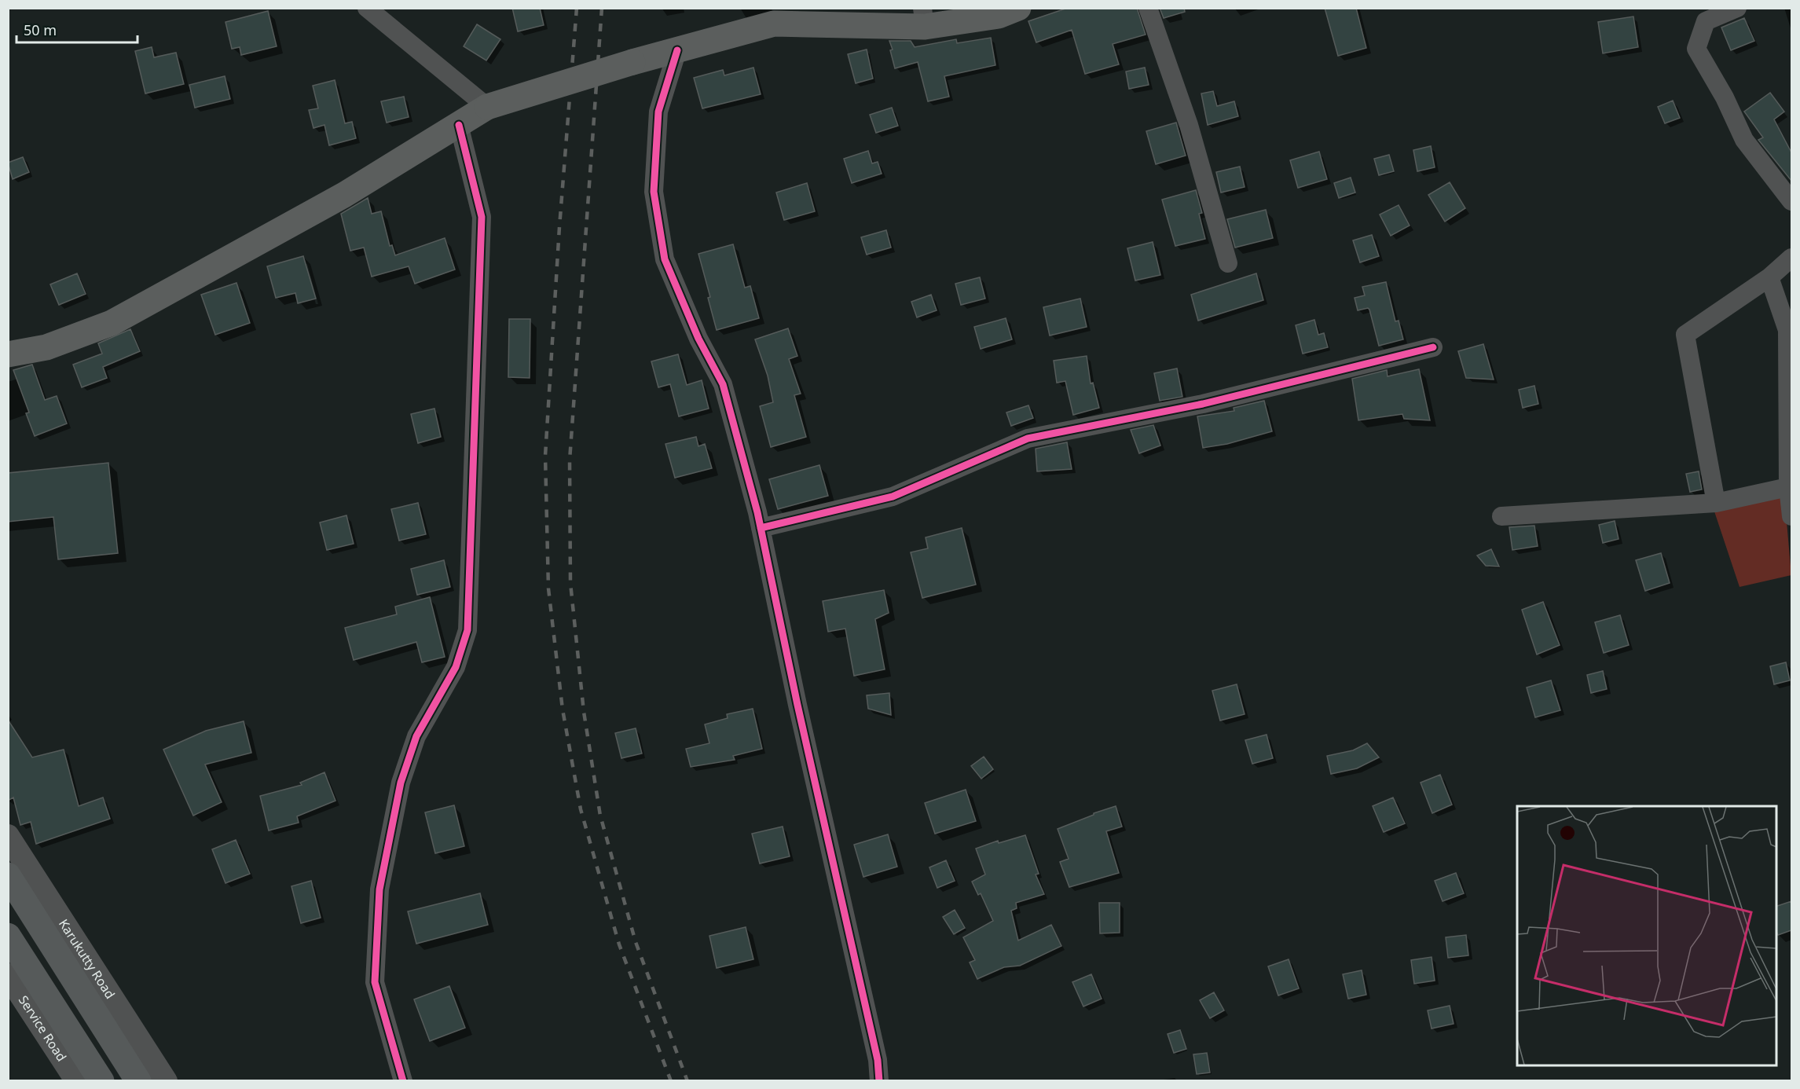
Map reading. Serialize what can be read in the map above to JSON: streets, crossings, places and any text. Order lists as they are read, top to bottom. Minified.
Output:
{"streets":{"street":["Karukutty Road","Service Road"]},"scale_bar":"50 m"}
